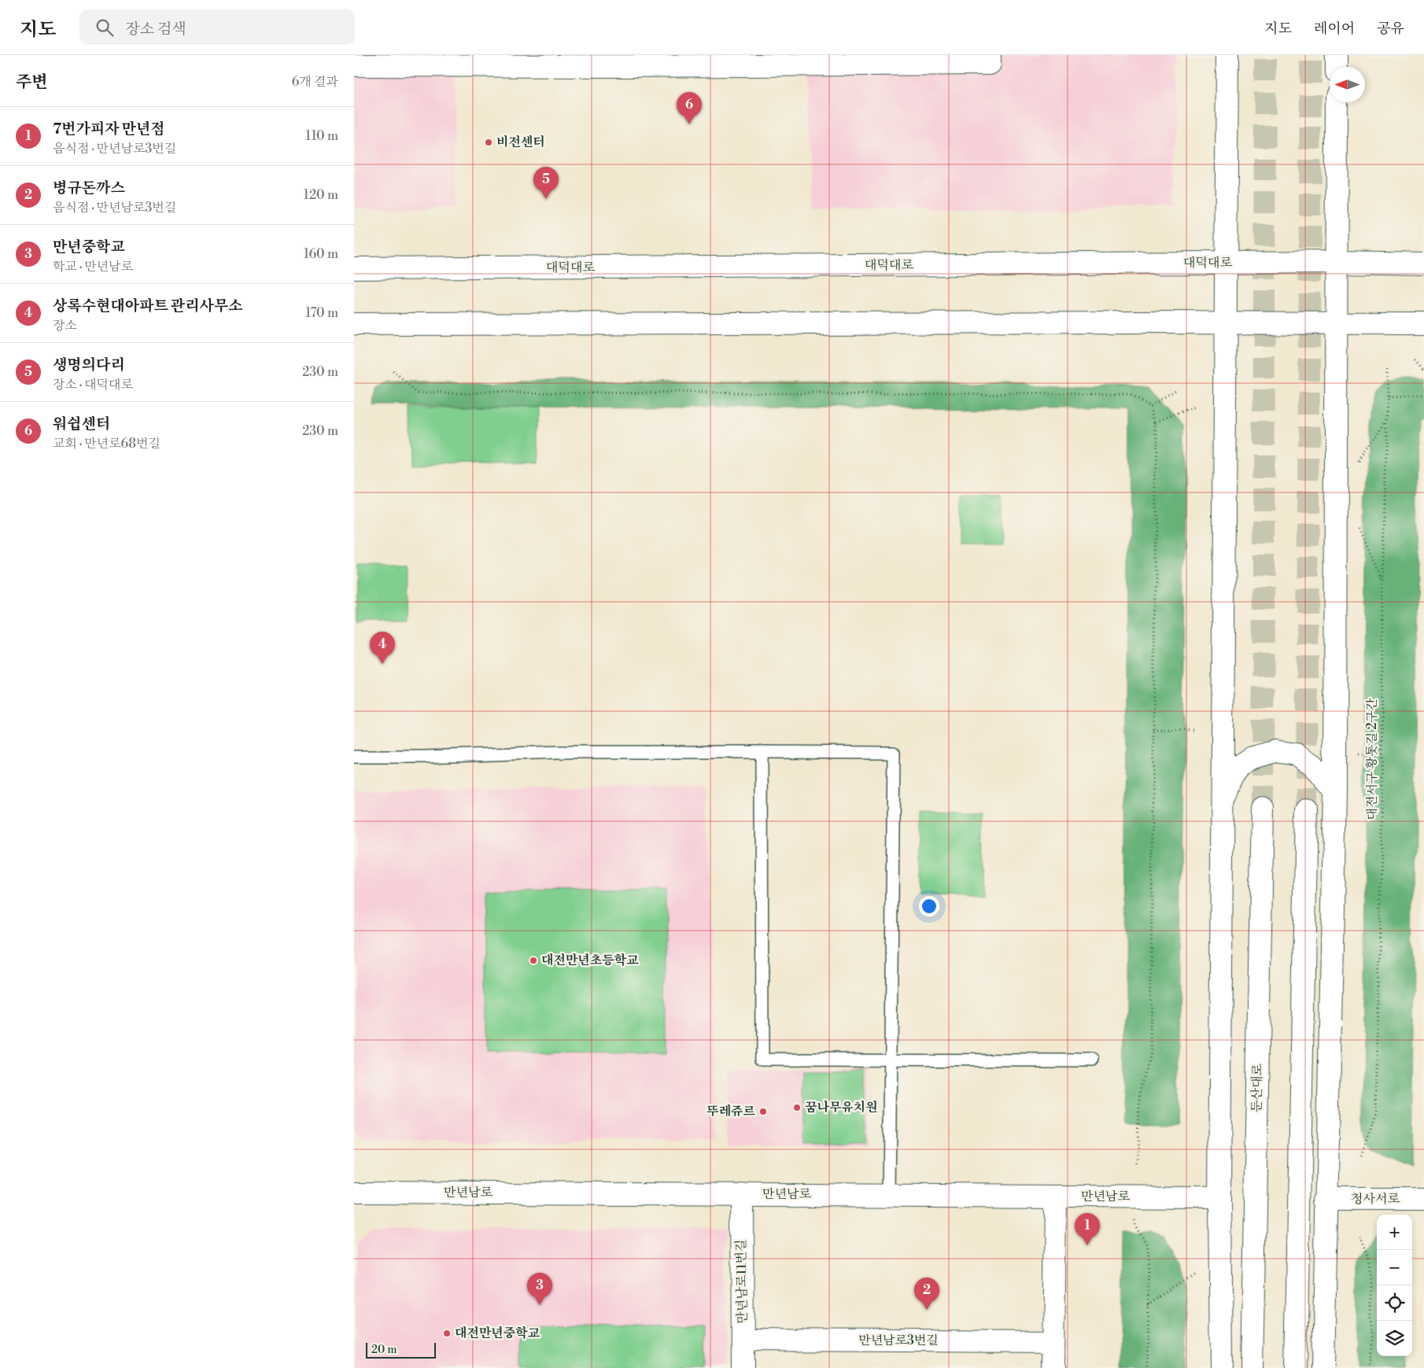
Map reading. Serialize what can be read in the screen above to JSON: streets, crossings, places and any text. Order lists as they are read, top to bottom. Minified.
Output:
{"streets":{"main road":["대덕대로","둔산대로","만년남로","청사서로","만년남로11번길","만년남로3번길"],"path":["대전서구 황톳길 2구간"]},"crossings":[["만년남로","만년남로11번길"],["만년남로11번길","만년남로3번길"]],"places":["비전센터","대전만년초등학교","꿈나무유치원","뚜레쥬르","대전만년중학교"],"scale_bar":"20 m","north":"left","page":{"header":"지도","search":"장소 검색","nav":["지도","레이어","공유"],"heading":["주변","6개 결과"],"pins":["6","5","4","1","3","2"],"list":[{"mark":"1","name":"7번가피자 만년점","note":"음식점 · 만년남로3번길","value":"110 m"},{"mark":"2","name":"병규돈까스","note":"음식점 · 만년남로3번길","value":"120 m"},{"mark":"3","name":"만년중학교","note":"학교 · 만년남로","value":"160 m"},{"mark":"4","name":"상록수현대아파트 관리사무소","note":"장소","value":"170 m"},{"mark":"5","name":"생명의다리","note":"장소 · 대덕대로","value":"230 m"},{"mark":"6","name":"워쉽센터","note":"교회 · 만년로68번길","value":"230 m"}],"map_buttons":["+","−"],"scale":"20 m"}}
